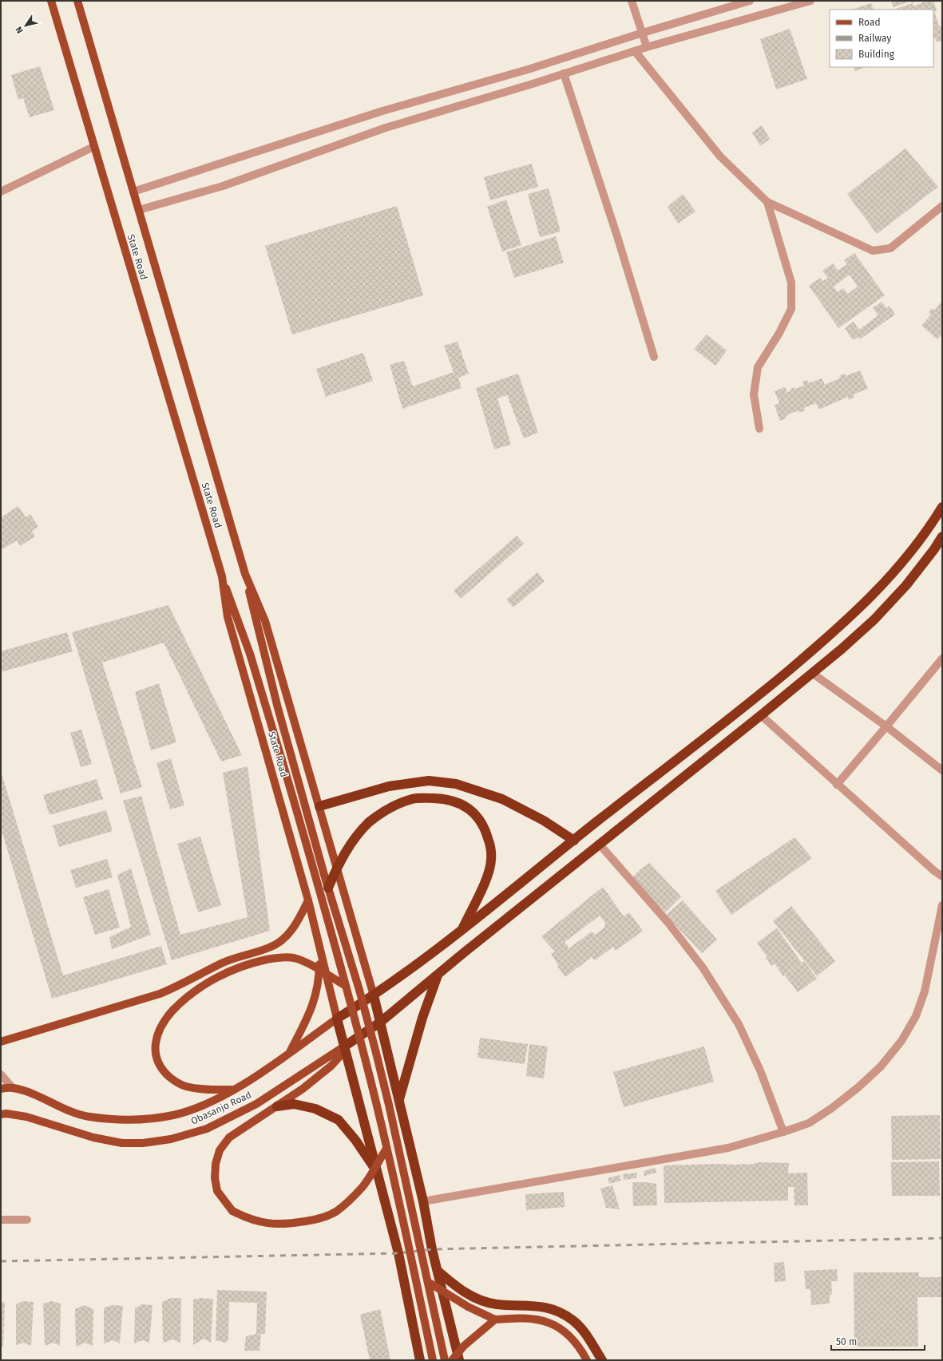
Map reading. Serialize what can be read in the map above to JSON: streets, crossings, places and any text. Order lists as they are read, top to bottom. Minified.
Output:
{"streets":{"main road":["State Road","Obasanjo Road"]},"crossings":[["State Road","Obasanjo Road"]],"legend":["Road","Railway","Building"],"scale_bar":"50 m","north":"bottom left"}
